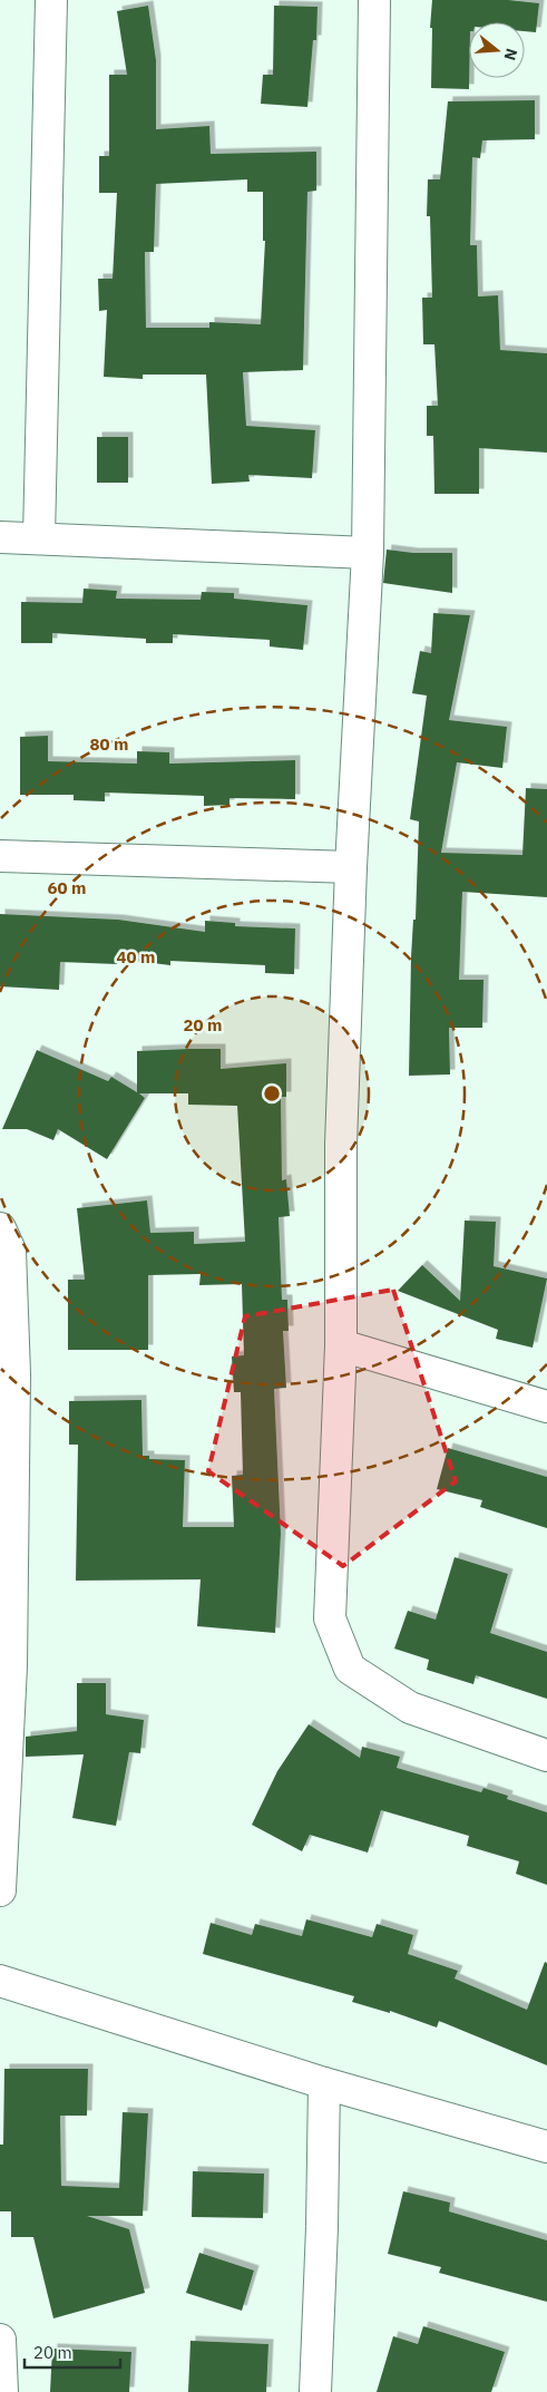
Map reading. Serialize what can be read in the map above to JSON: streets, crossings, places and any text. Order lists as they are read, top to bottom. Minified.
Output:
{"scale_bar":"20 m","north":"right","rings":["80 m","60 m","40 m","20 m"]}
